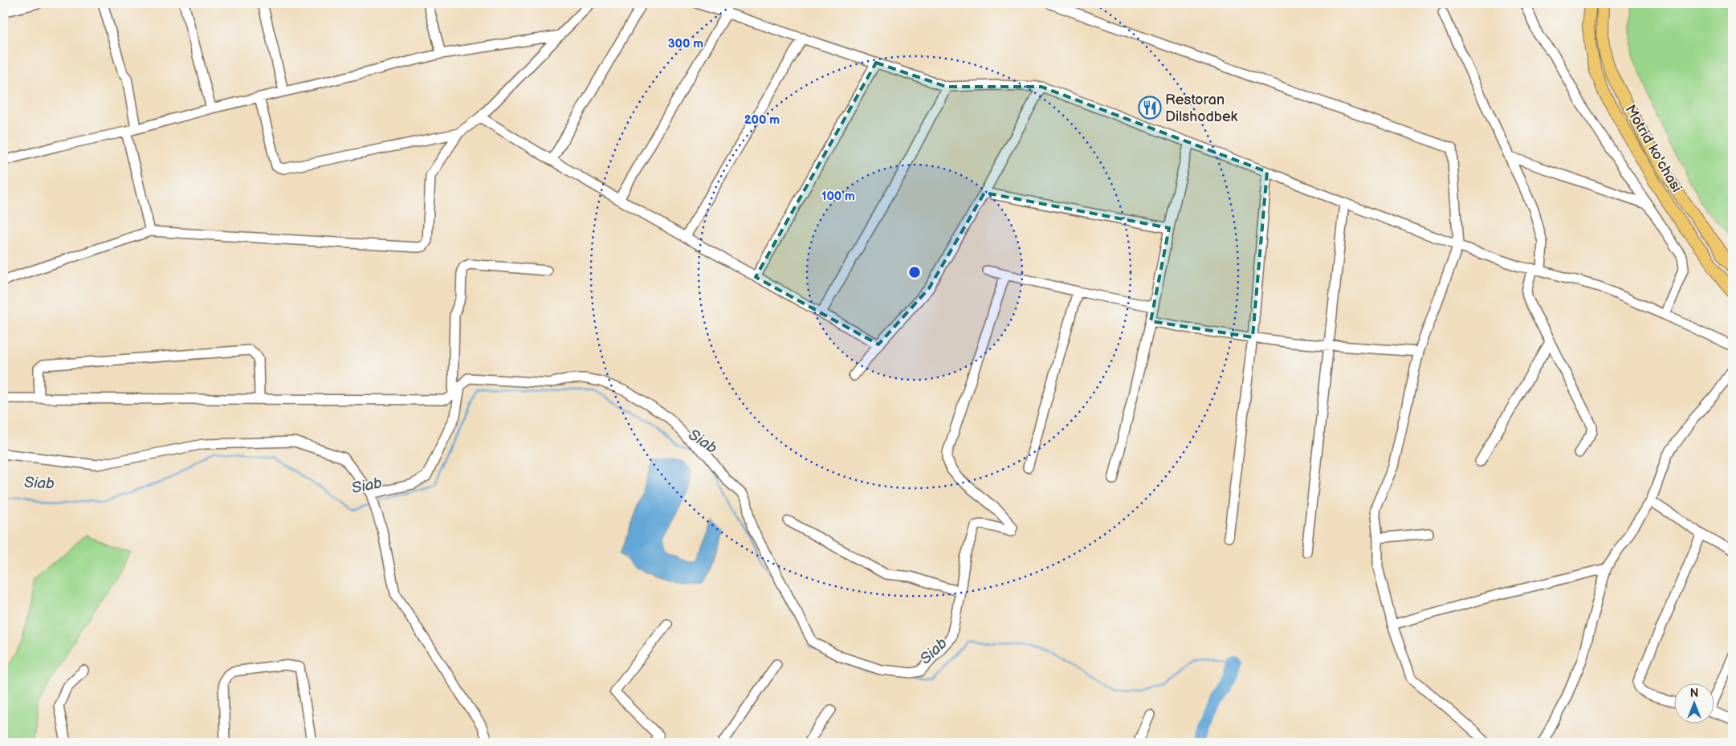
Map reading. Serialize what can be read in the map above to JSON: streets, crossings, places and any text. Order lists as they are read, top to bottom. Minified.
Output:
{"streets":{"main road":["Motrid ko'chasi"]},"water":["Siab"],"places":{"restaurant":["Restoran Dilshodbek"]},"north":"top","rings":["300 m","200 m","100 m"]}
